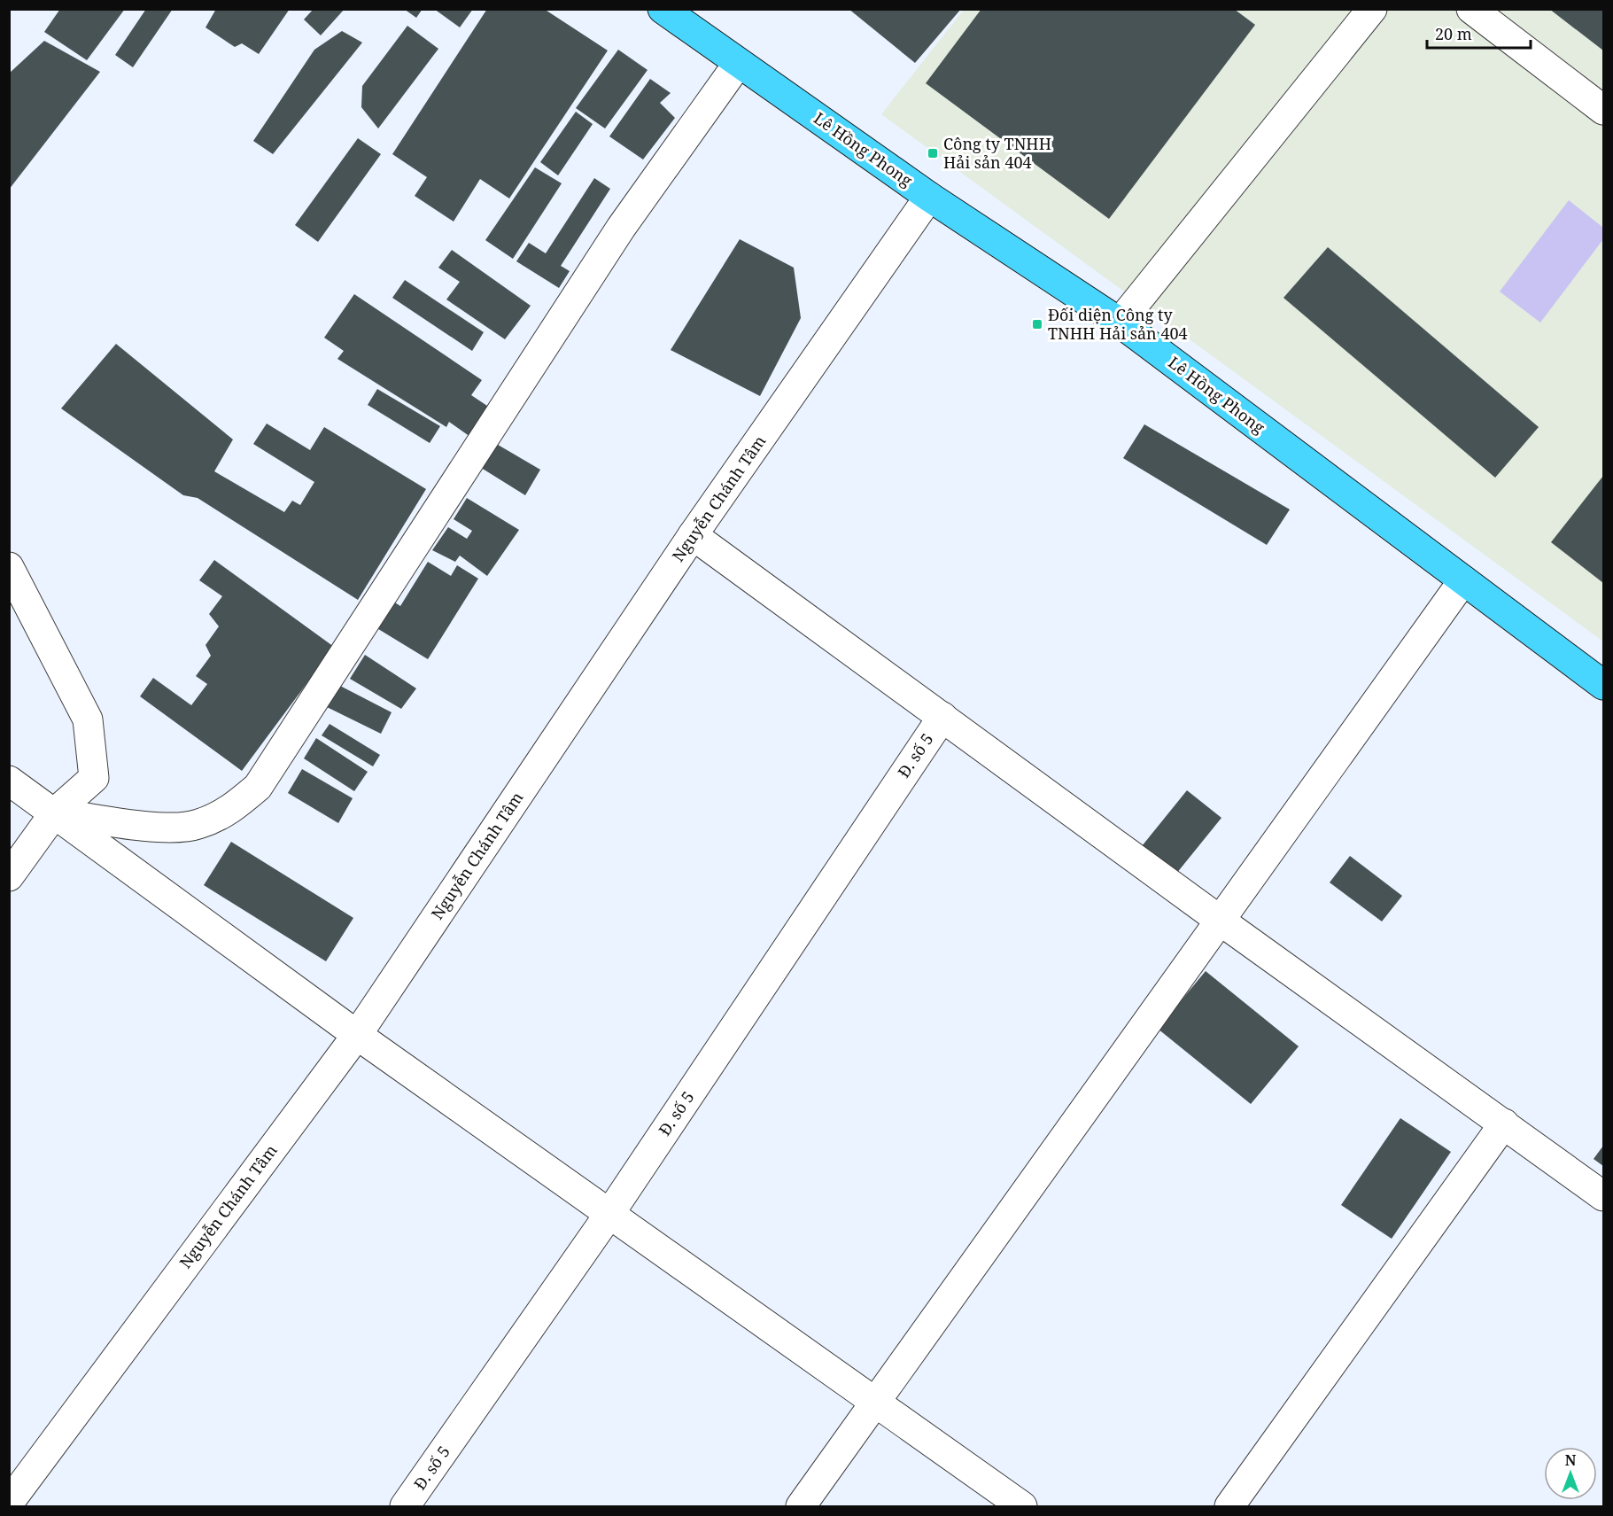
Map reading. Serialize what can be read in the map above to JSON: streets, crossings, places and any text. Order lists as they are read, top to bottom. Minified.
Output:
{"streets":{"highway":["Lê Hồng Phong"],"street":["Nguyễn Chánh Tâm","Đ. số 5"]},"crossings":[["Lê Hồng Phong","Nguyễn Chánh Tâm"]],"places":{"transit":["Công ty TNHH Hải sản 404","Đối diện Công ty TNHH Hải sản 404"]},"scale_bar":"20 m","north":"top"}
